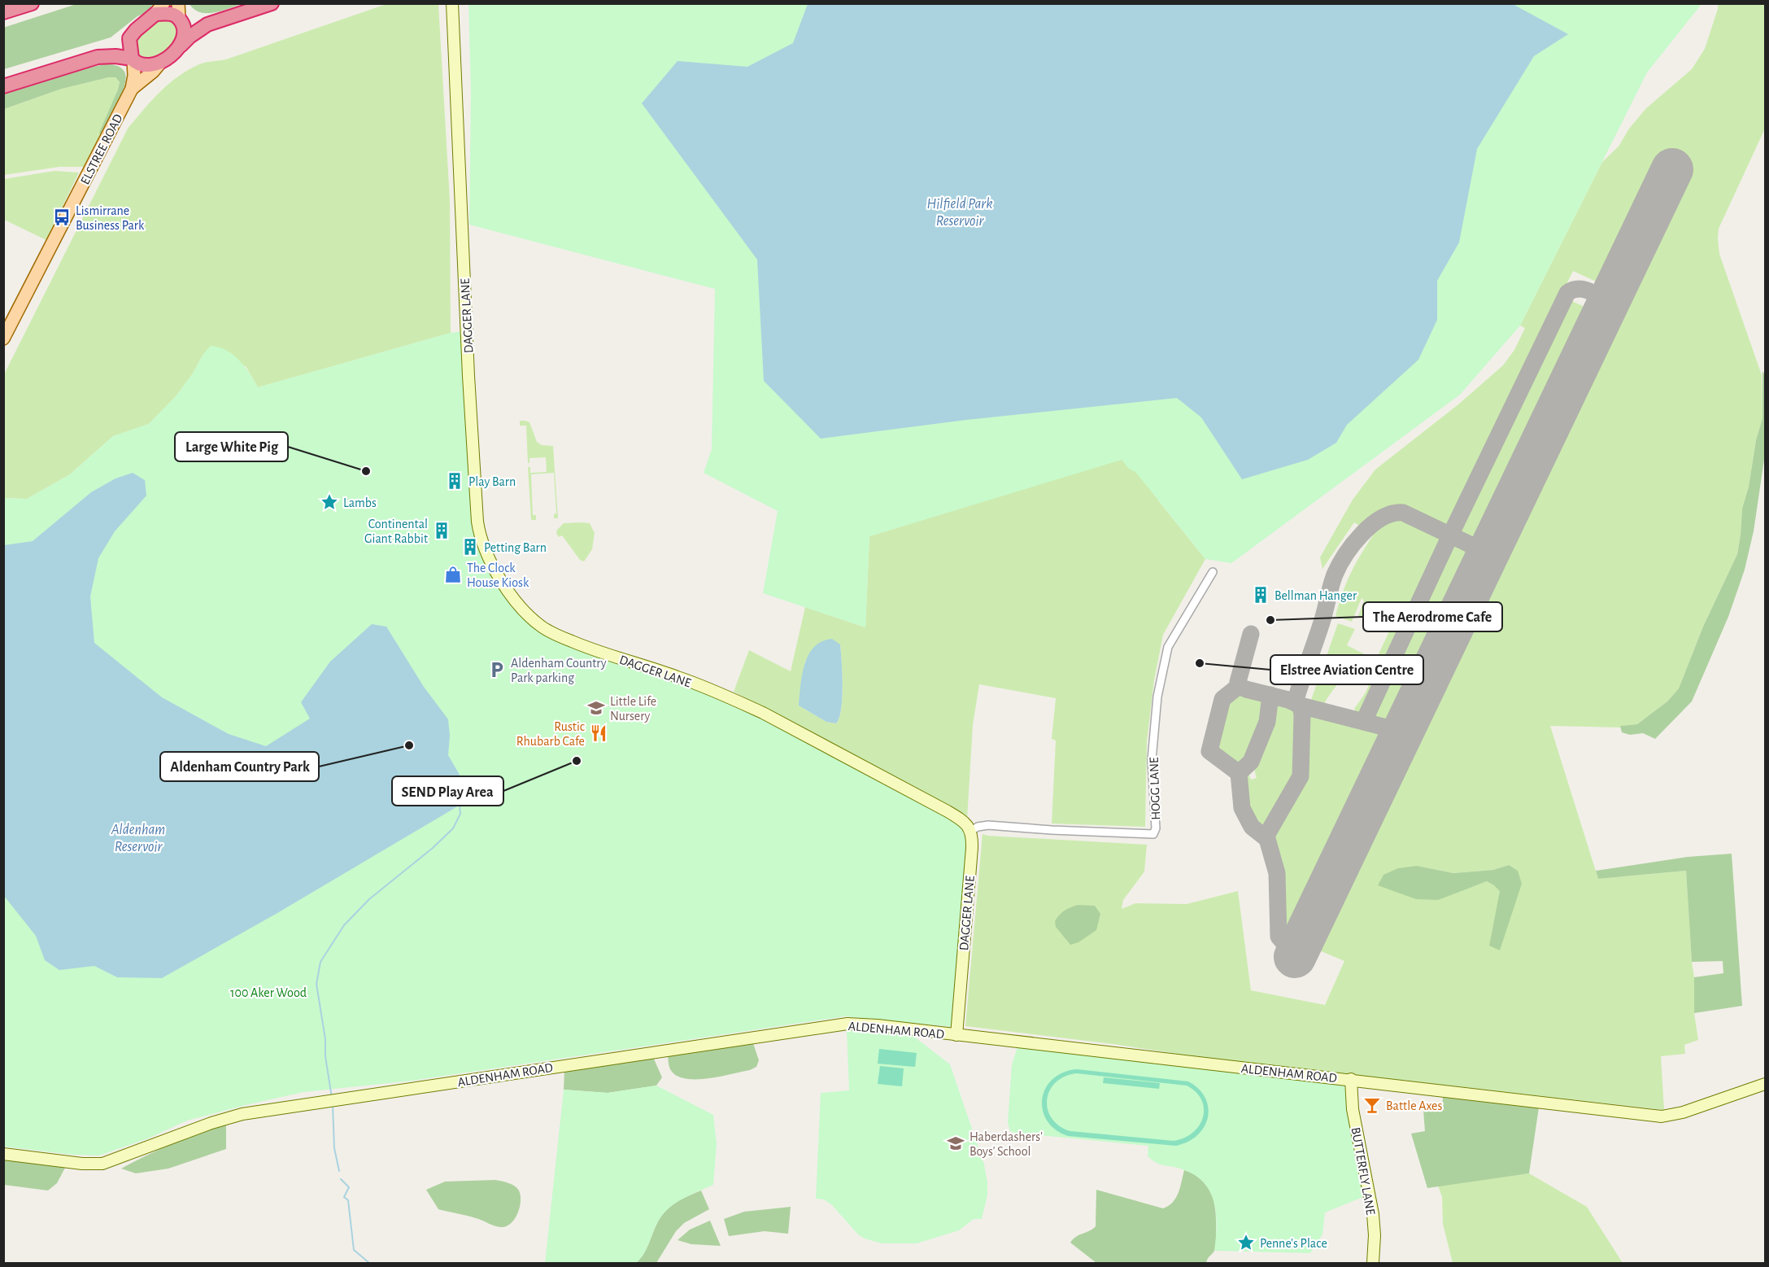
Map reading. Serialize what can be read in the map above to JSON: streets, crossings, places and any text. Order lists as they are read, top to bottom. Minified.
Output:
{"streets":{"main road":["ELSTREE ROAD"],"street":["DAGGER LANE","HOGG LANE","ALDENHAM ROAD","BUTTERFLY LANE"]},"crossings":[["DAGGER LANE","HOGG LANE"],["DAGGER LANE","ALDENHAM ROAD"],["ALDENHAM ROAD","BUTTERFLY LANE"]],"water":["Hilfield Park Reservoir","Aldenham Reservoir"],"parks":["100 Aker Wood"],"places":{"bus stop":["Lismirrane Business Park"],"other":["Large White Pig","The Aerodrome Cafe","Elstree Aviation Centre","Aldenham Country Park","SEND Play Area"],"building":["Play Barn","Continental Giant Rabbit","Petting Barn","Bellman Hanger"],"place":["Lambs","Penne's Place"],"shop":["The Clock House Kiosk"],"parking":["Aldenham Country Park parking"],"school or university":["Little Life Nursery","Haberdashers' Boys' School"],"restaurant":["Rustic Rhubarb Cafe"],"bar":["Battle Axes"]}}
